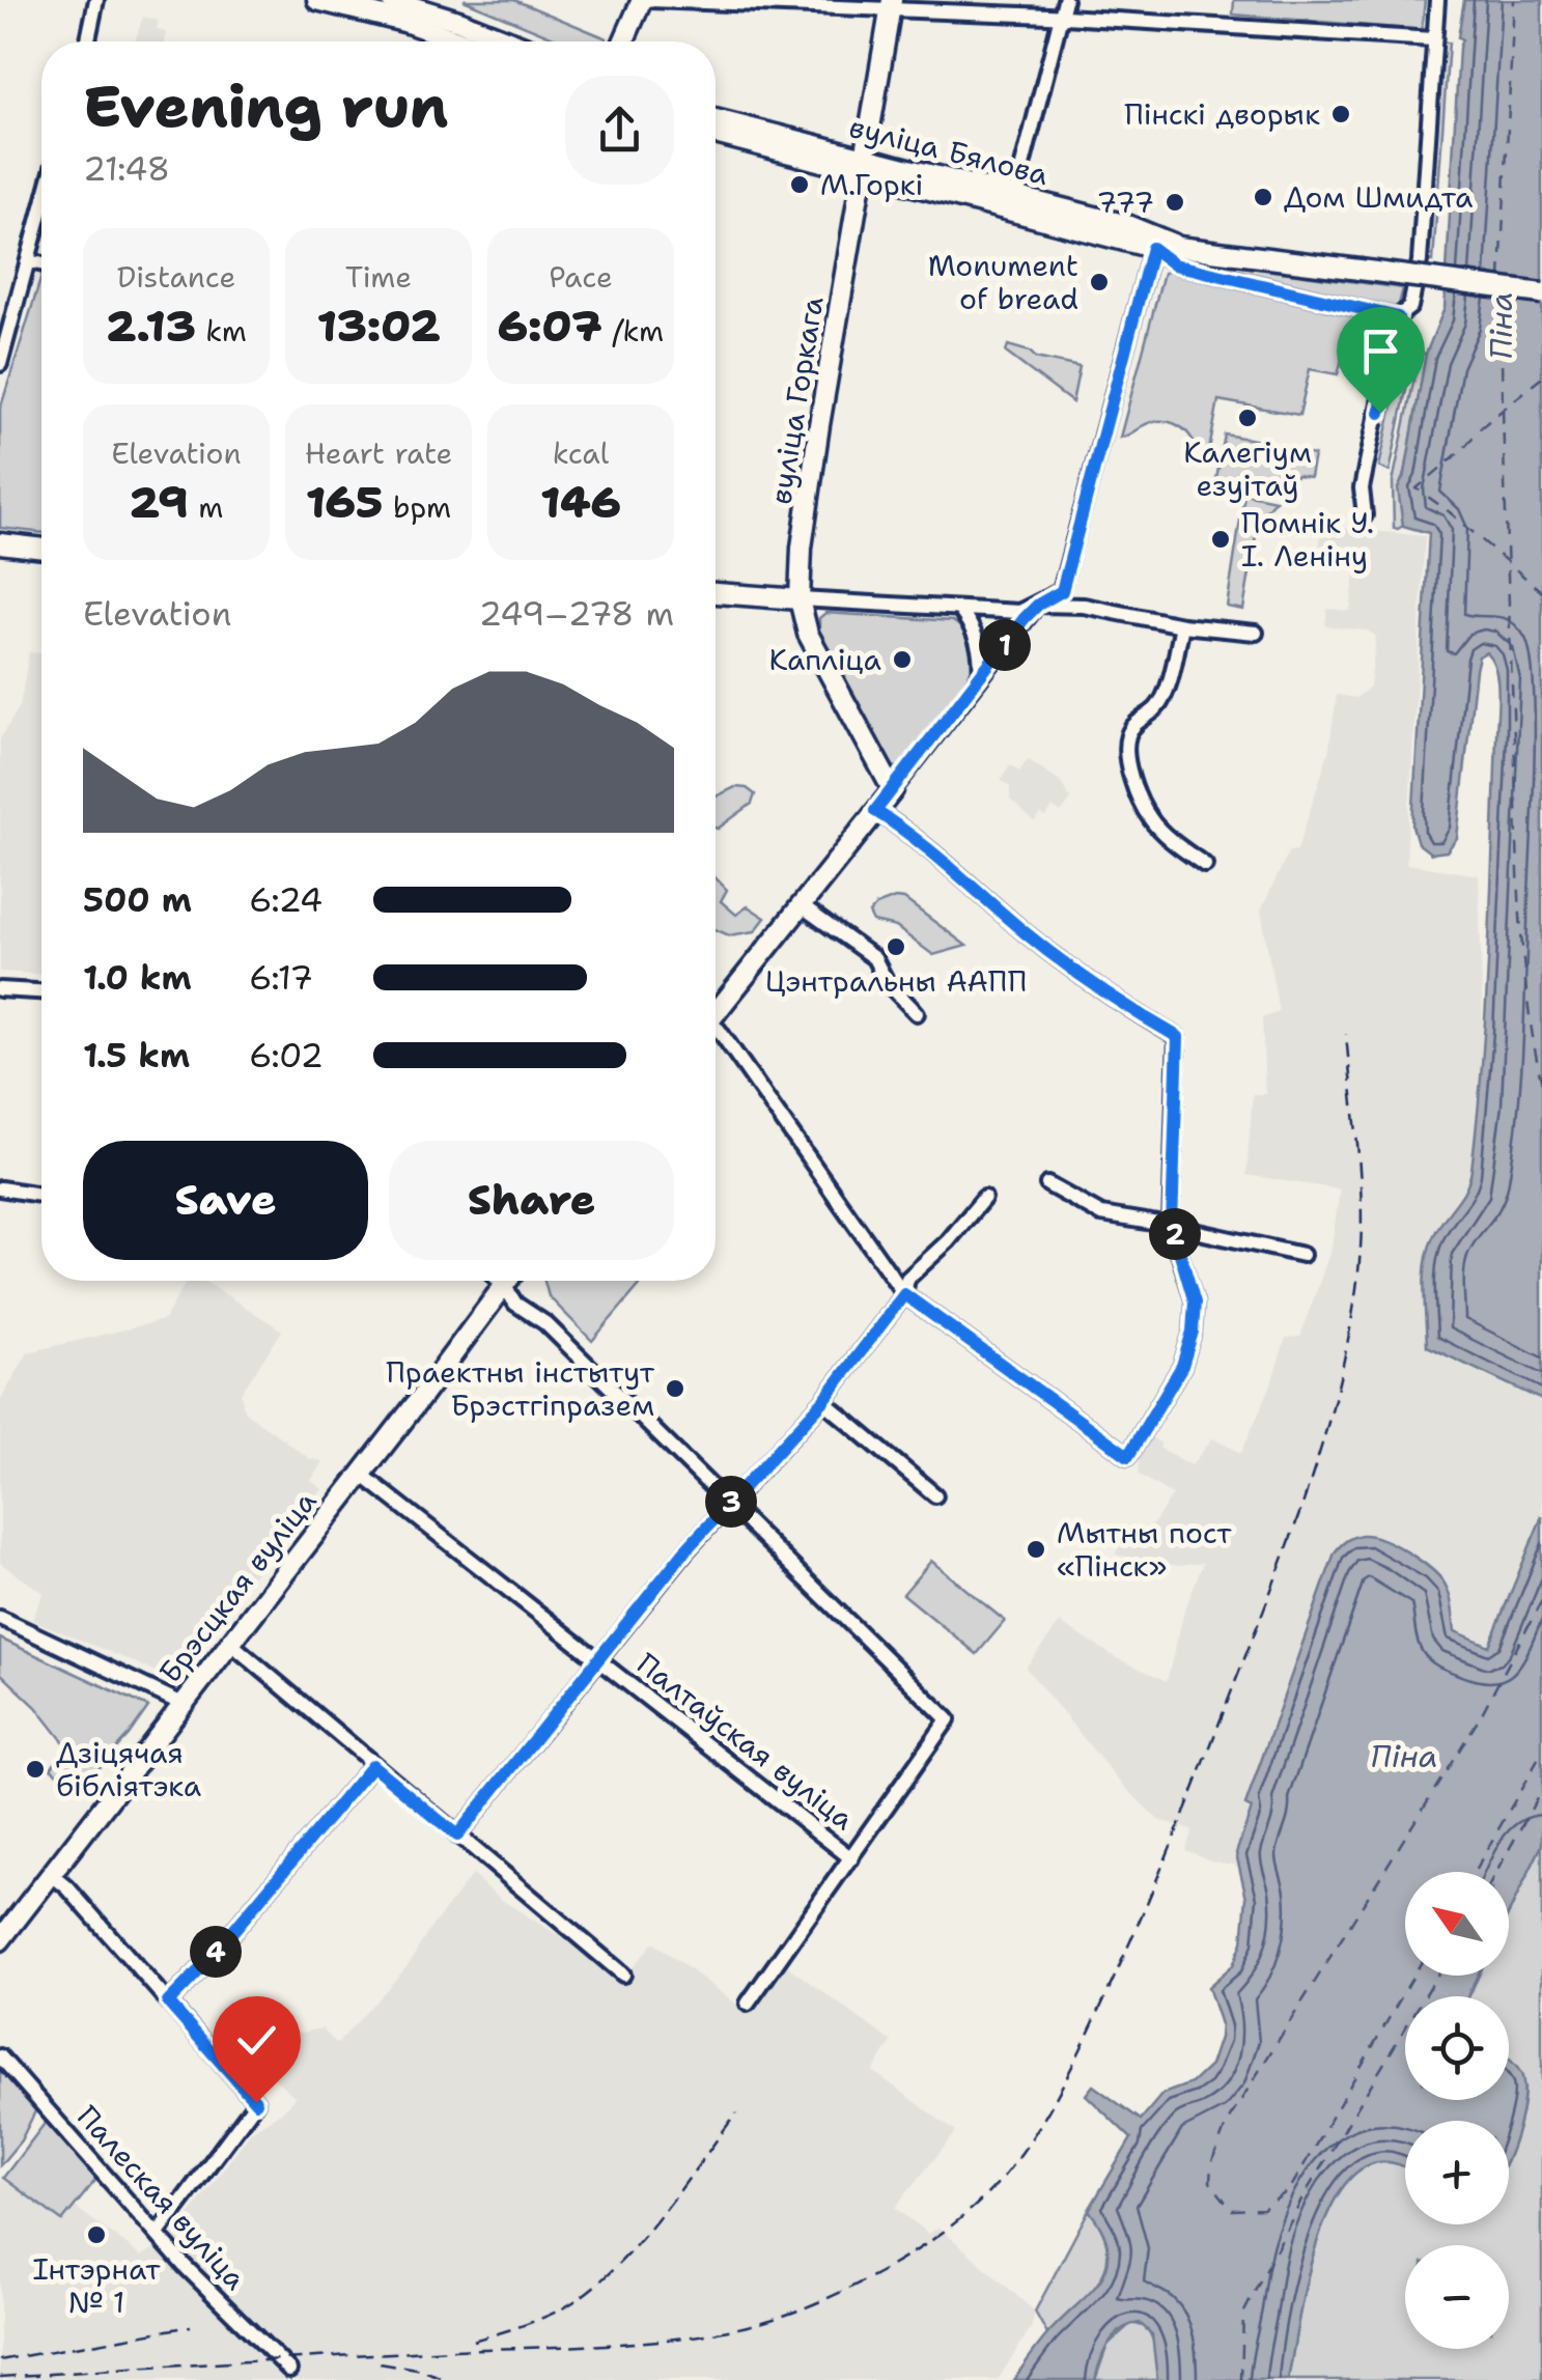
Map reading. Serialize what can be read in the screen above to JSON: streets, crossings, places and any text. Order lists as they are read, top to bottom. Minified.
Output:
{"streets":{"main road":["вуліца Бялова","вуліца Горкага","Брэсцкая вуліца"],"street":["Палтаўская вуліца","Палеская вуліца"]},"crossings":[["вуліца Бялова","вуліца Горкага"],["Брэсцкая вуліца","Палтаўская вуліца"]],"water":["Піна"],"places":["Пінскі дворык","М.Горкі","Дом Шмидта","777","Monument of bread","Калегіум езуітаў","Помнік У. І. Леніну","Капліца","Цэнтральны ААПП","Праектны інстытут Брэстгіпразем","Мытны пост «Пінск»","Дзіцячая бібліятэка","Інтэрнат № 1"],"north":"top left","page":{"heading":["Evening run","21:48"],"stats":[["Distance","2.13 km"],["Time","13:02"],["Pace","6:07 /km"],["Elevation","29 m"],["Heart rate","165 bpm"],["kcal","146"]],"chart":["Elevation","249–278 m"],"pins":["1","2","3","4"],"list":[{"name":"500 m","note":"6:24"},{"name":"1.0 km","note":"6:17"},{"name":"1.5 km","note":"6:02"}],"buttons":["Save","Share"],"map_buttons":["+","−"]}}
